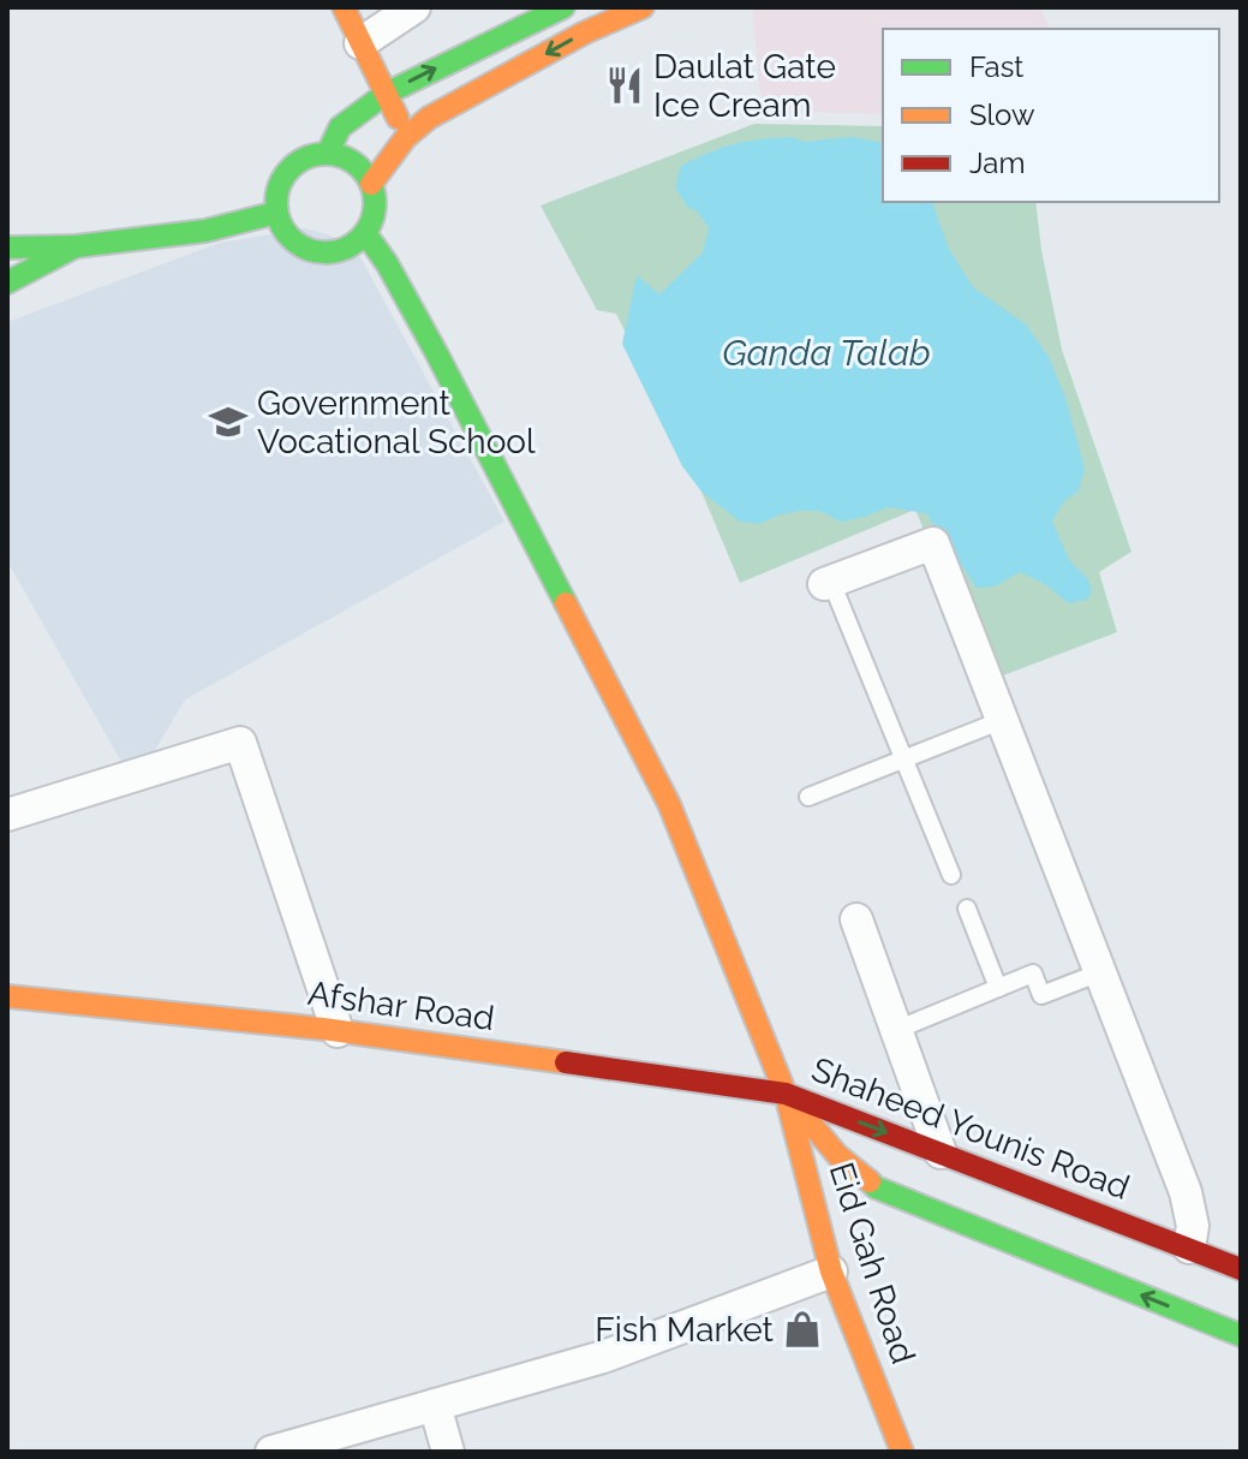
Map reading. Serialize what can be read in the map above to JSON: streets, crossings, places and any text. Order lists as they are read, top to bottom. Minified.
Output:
{"streets":{"main road":["Afshar Road","Shaheed Younis Road","Eid Gah Road"]},"crossings":[["Afshar Road","Shaheed Younis Road"],["Afshar Road","Eid Gah Road"],["Shaheed Younis Road","Eid Gah Road"]],"water":["Ganda Talab"],"places":{"restaurant":["Daulat Gate Ice Cream"],"school or university":["Government Vocational School"],"shop":["Fish Market"]},"legend":["Fast","Slow","Jam"]}
